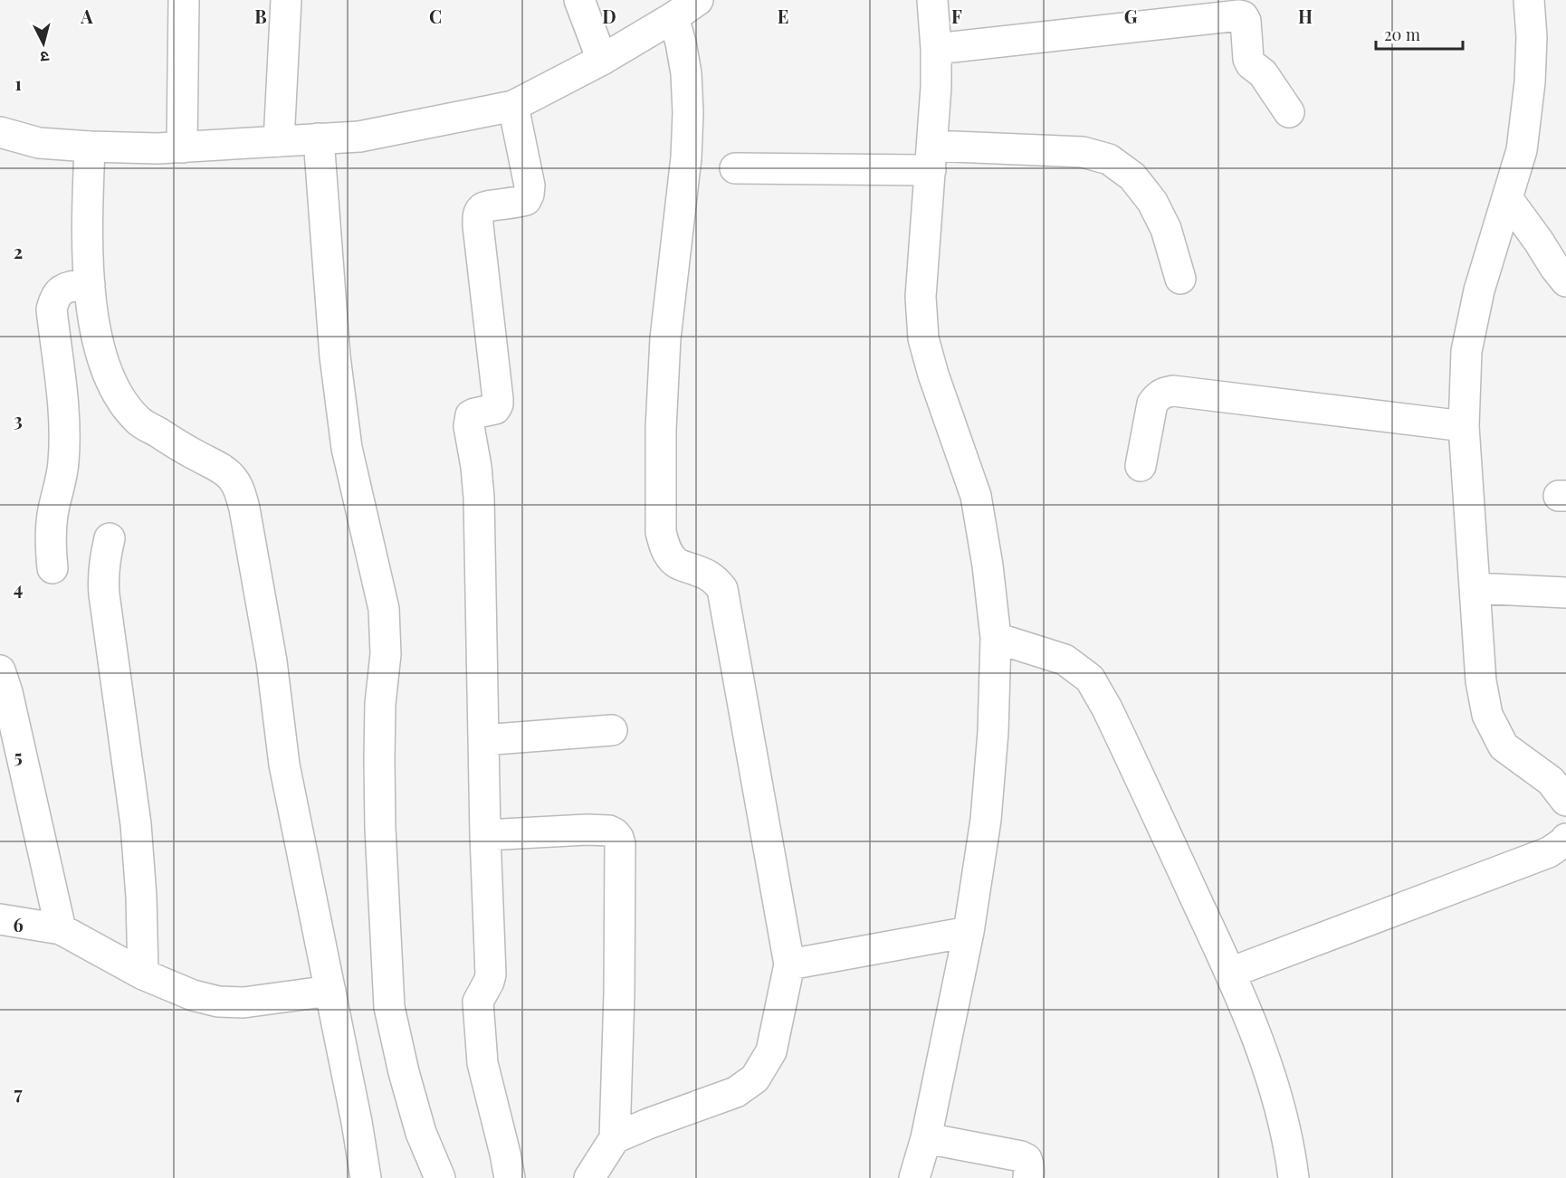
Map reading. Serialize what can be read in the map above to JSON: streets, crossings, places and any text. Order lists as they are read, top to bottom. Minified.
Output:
{"scale_bar":"20 m","north":"bottom","grid":{"columns":["A","B","C","D","E","F","G","H"],"rows":["1","2","3","4","5","6","7"]}}
